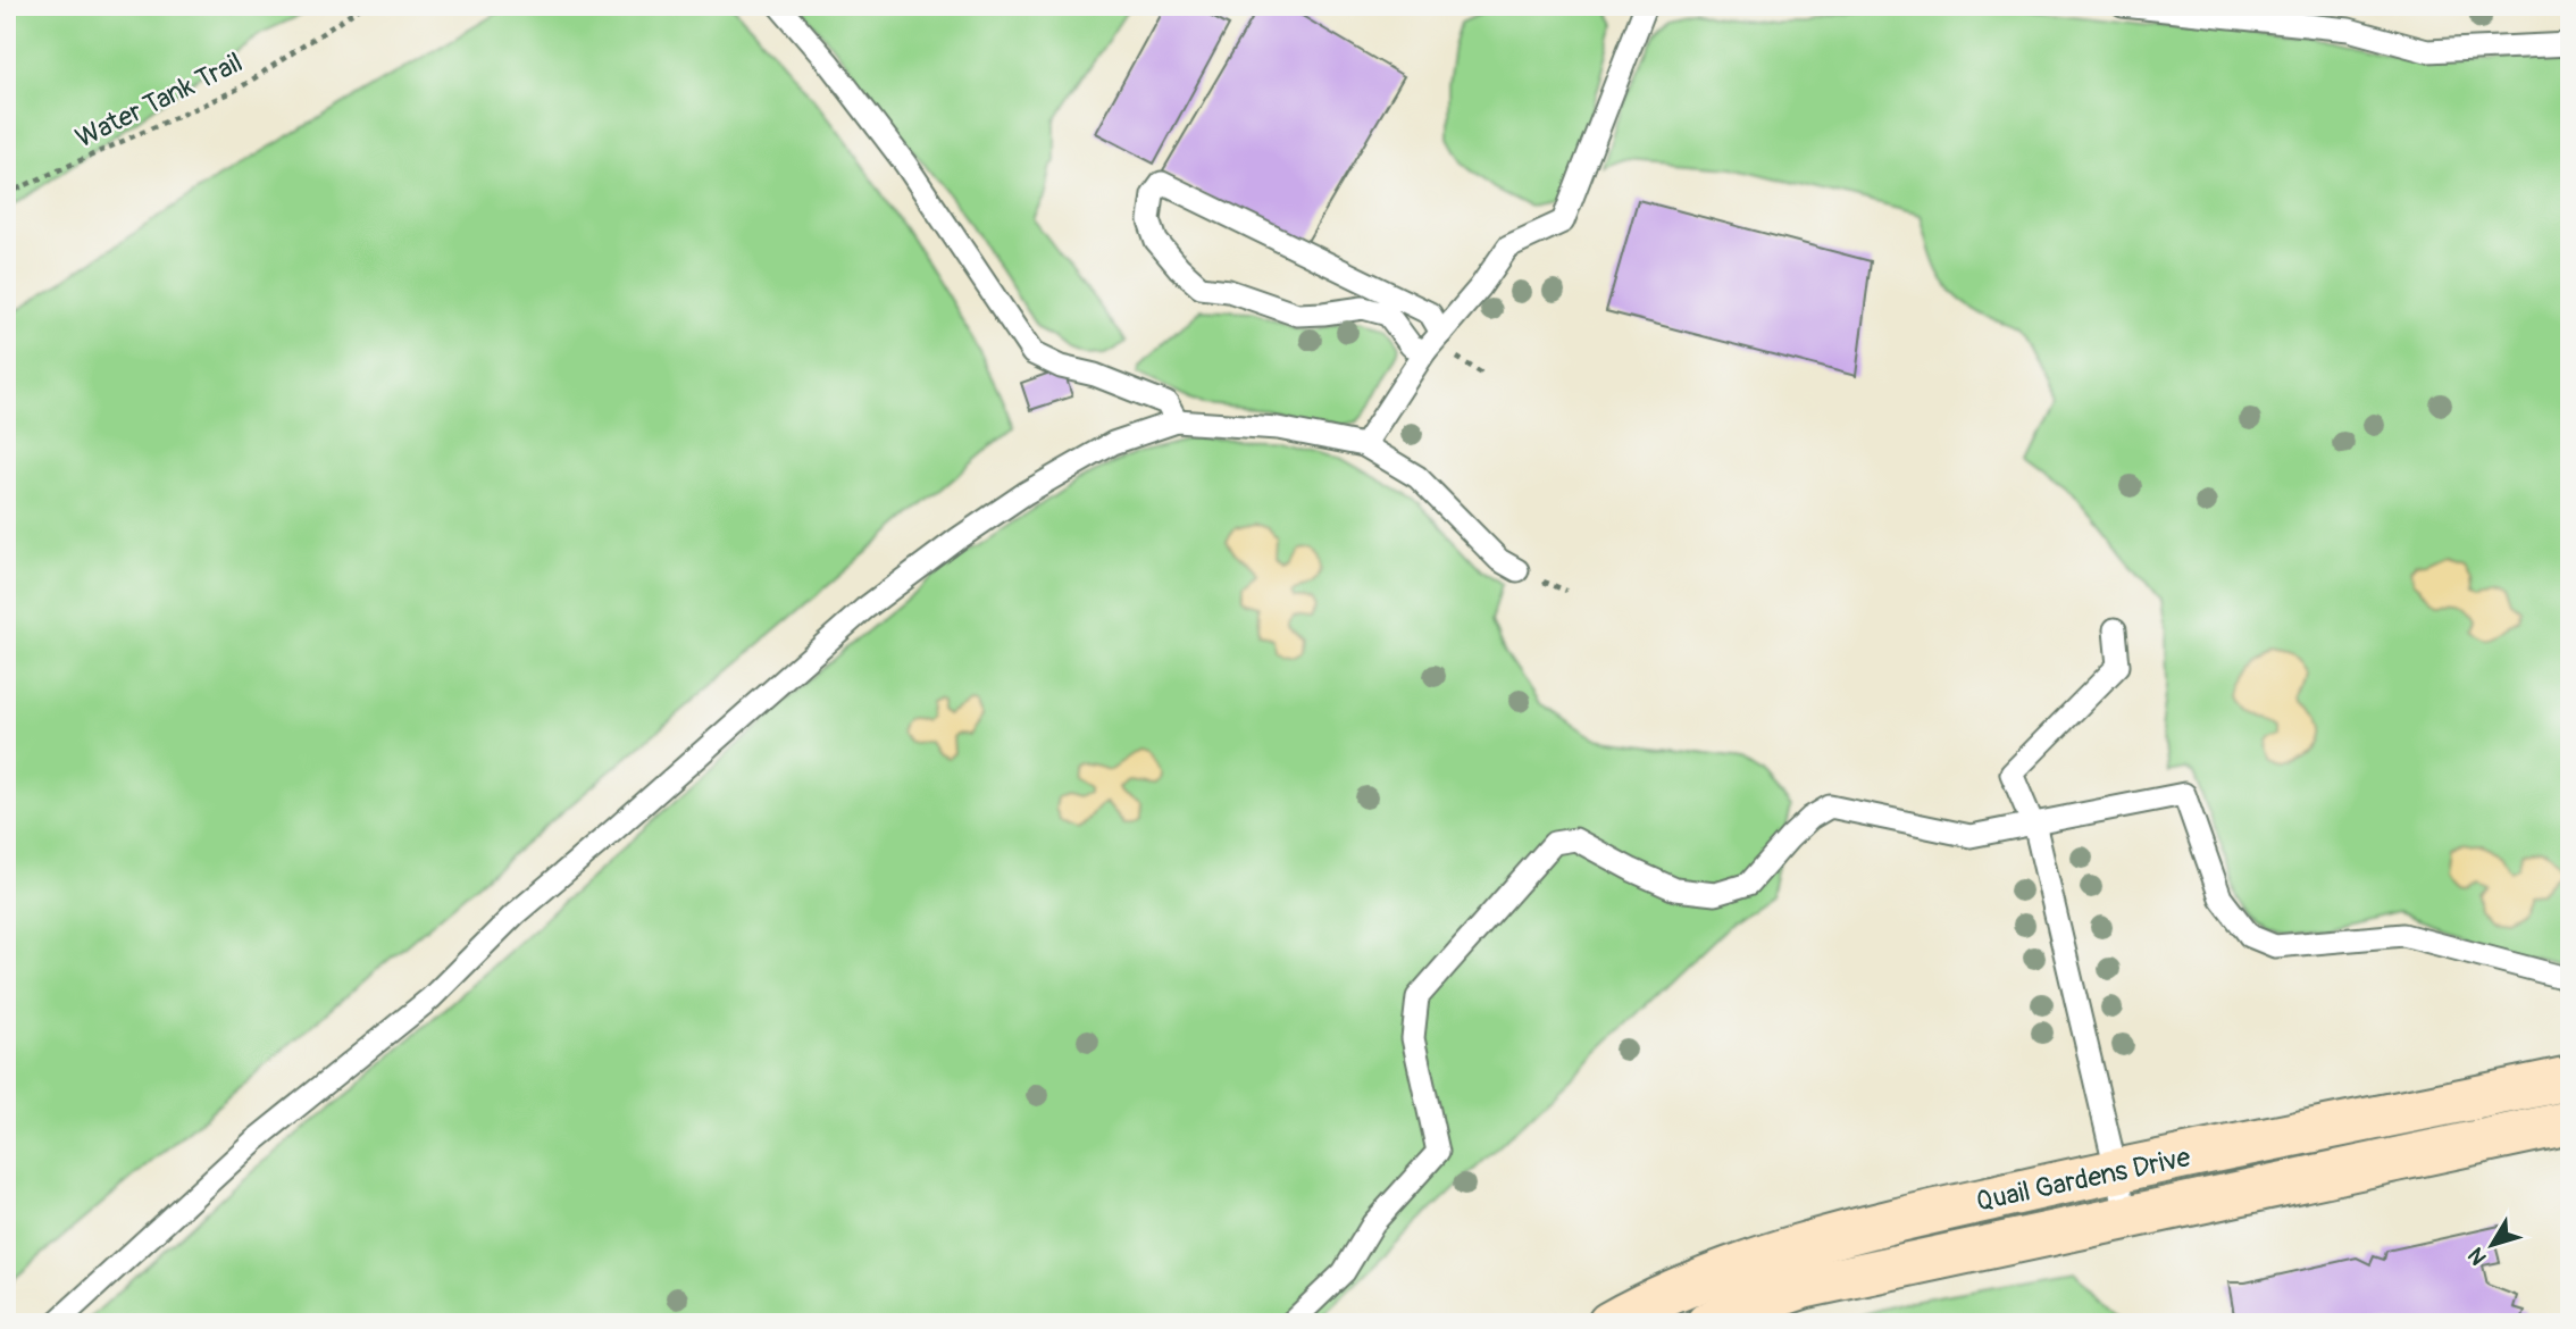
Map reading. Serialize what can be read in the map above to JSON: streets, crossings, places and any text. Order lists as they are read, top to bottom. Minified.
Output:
{"streets":{"main road":["Quail Gardens Drive"],"path":["Water Tank Trail"]},"north":"bottom left"}
